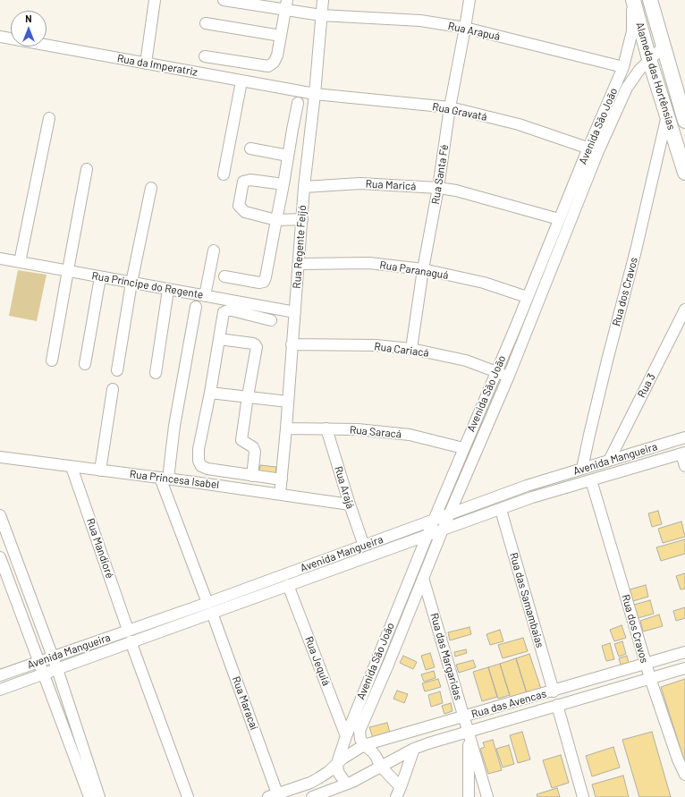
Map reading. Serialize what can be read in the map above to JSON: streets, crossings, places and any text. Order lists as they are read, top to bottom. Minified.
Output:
{"streets":{"main road":["Alameda das Hortênsias"],"street":["Rua Arapuá","Rua da Imperatriz","Rua Gravatá","Avenida São João","Rua Santa Fé","Rua Maricá","Rua Regente Feijó","Rua Paranaguá","Rua Príncipe do Regente","Rua dos Cravos","Rua Cariacá","Rua 3","Rua Saracá","Avenida Mangueira","Rua Princesa Isabel","Rua Arajá","Rua Mandioré","Rua das Samambaias","Rua das Margaridas","Rua Jequiá","Rua Maracaí","Rua das Avencas"]},"crossings":[["Rua Arapuá","Avenida São João"],["Rua Arapuá","Rua Santa Fé"],["Rua Arapuá","Rua Regente Feijó"],["Rua da Imperatriz","Rua Gravatá"],["Rua da Imperatriz","Rua Regente Feijó"],["Alameda das Hortênsias","Avenida São João"],["Alameda das Hortênsias","Rua dos Cravos"],["Rua Gravatá","Avenida São João"],["Rua Gravatá","Rua Santa Fé"],["Rua Gravatá","Rua Regente Feijó"],["Avenida São João","Rua Maricá"],["Avenida São João","Rua Paranaguá"],["Avenida São João","Rua Cariacá"],["Avenida São João","Rua Saracá"],["Avenida São João","Avenida Mangueira"],["Avenida São João","Rua das Margaridas"],["Avenida São João","Rua Jequiá"],["Avenida São João","Rua das Avencas"],["Rua Santa Fé","Rua Maricá"],["Rua Santa Fé","Rua Paranaguá"],["Rua Santa Fé","Rua Cariacá"],["Rua Maricá","Rua Regente Feijó"],["Rua Regente Feijó","Rua Paranaguá"],["Rua Regente Feijó","Rua Príncipe do Regente"],["Rua Regente Feijó","Rua Cariacá"],["Rua Regente Feijó","Rua Saracá"],["Rua Regente Feijó","Rua Princesa Isabel"],["Rua dos Cravos","Avenida Mangueira"],["Rua dos Cravos","Rua das Avencas"],["Rua 3","Avenida Mangueira"],["Rua Saracá","Rua Arajá"],["Avenida Mangueira","Rua Arajá"],["Avenida Mangueira","Rua Mandioré"],["Avenida Mangueira","Rua das Samambaias"],["Avenida Mangueira","Rua Jequiá"],["Avenida Mangueira","Rua Maracaí"],["Rua Princesa Isabel","Rua Arajá"],["Rua Princesa Isabel","Rua Mandioré"],["Rua das Samambaias","Rua das Avencas"],["Rua das Margaridas","Rua das Avencas"],["Rua Maracaí","Rua das Avencas"]],"north":"top"}
